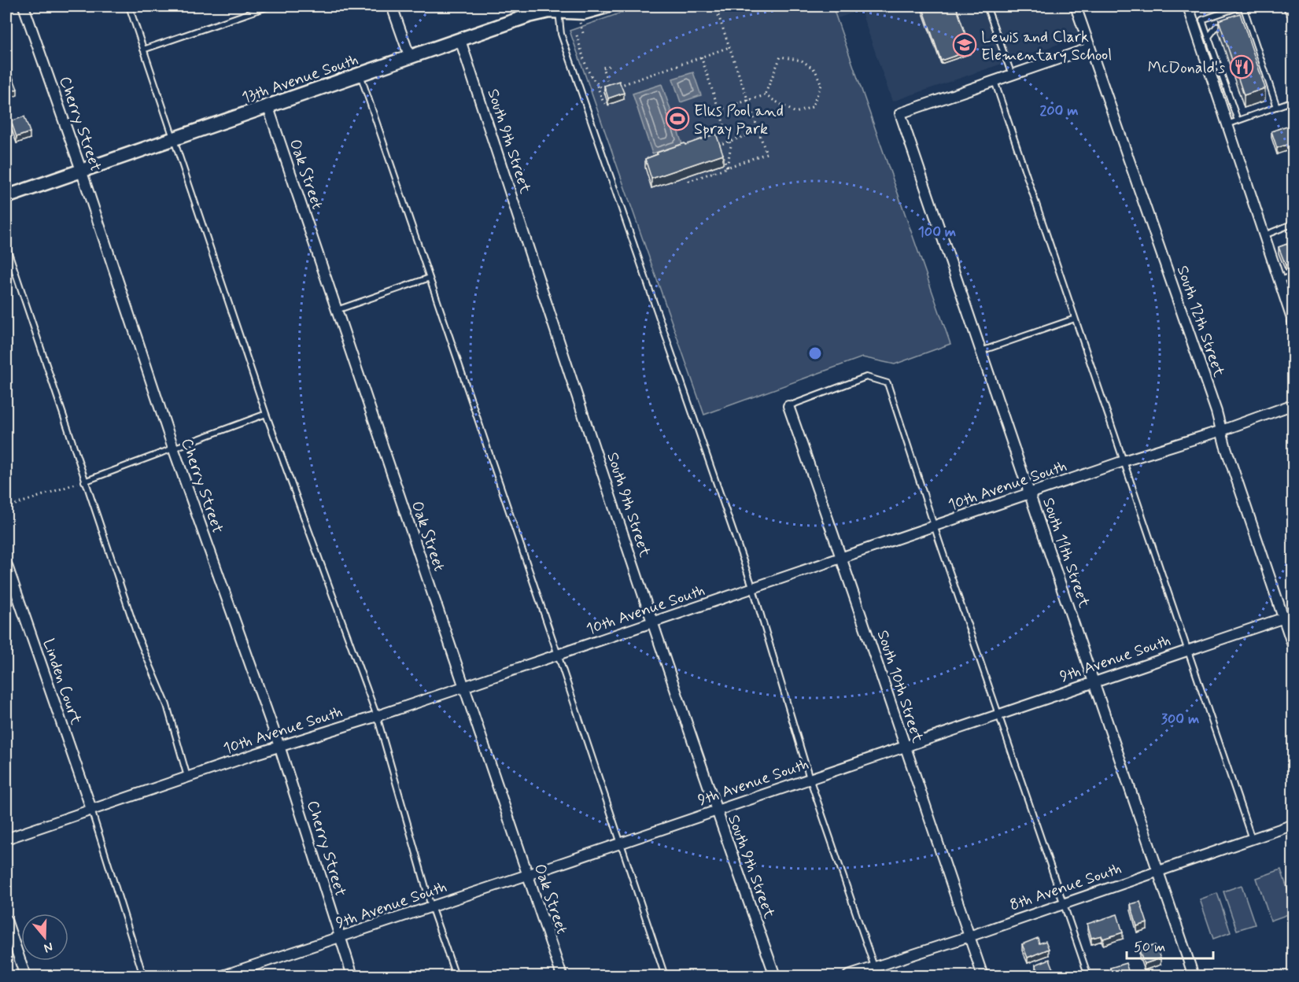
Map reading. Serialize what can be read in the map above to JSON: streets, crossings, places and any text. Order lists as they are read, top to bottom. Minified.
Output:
{"streets":{"street":["13th Avenue South","Cherry Street","South 9th Street","Oak Street","South 12th Street","10th Avenue South","South 11th Street","9th Avenue South","Linden Court","South 10th Street","8th Avenue South"]},"crossings":[["13th Avenue South","Cherry Street"],["13th Avenue South","South 9th Street"],["13th Avenue South","Oak Street"],["Cherry Street","10th Avenue South"],["Cherry Street","9th Avenue South"],["South 9th Street","10th Avenue South"],["South 9th Street","9th Avenue South"],["Oak Street","10th Avenue South"],["Oak Street","9th Avenue South"],["South 12th Street","10th Avenue South"],["South 12th Street","9th Avenue South"],["10th Avenue South","South 11th Street"],["10th Avenue South","Linden Court"],["10th Avenue South","South 10th Street"],["South 11th Street","9th Avenue South"],["South 11th Street","8th Avenue South"],["9th Avenue South","South 10th Street"],["South 10th Street","8th Avenue South"]],"places":{"school or university":["Lewis and Clark Elementary School"],"restaurant":["McDonald's"],"sports":["Elks Pool and Spray Park"]},"scale_bar":"50 m","north":"bottom","rings":["200 m","100 m","300 m"]}
